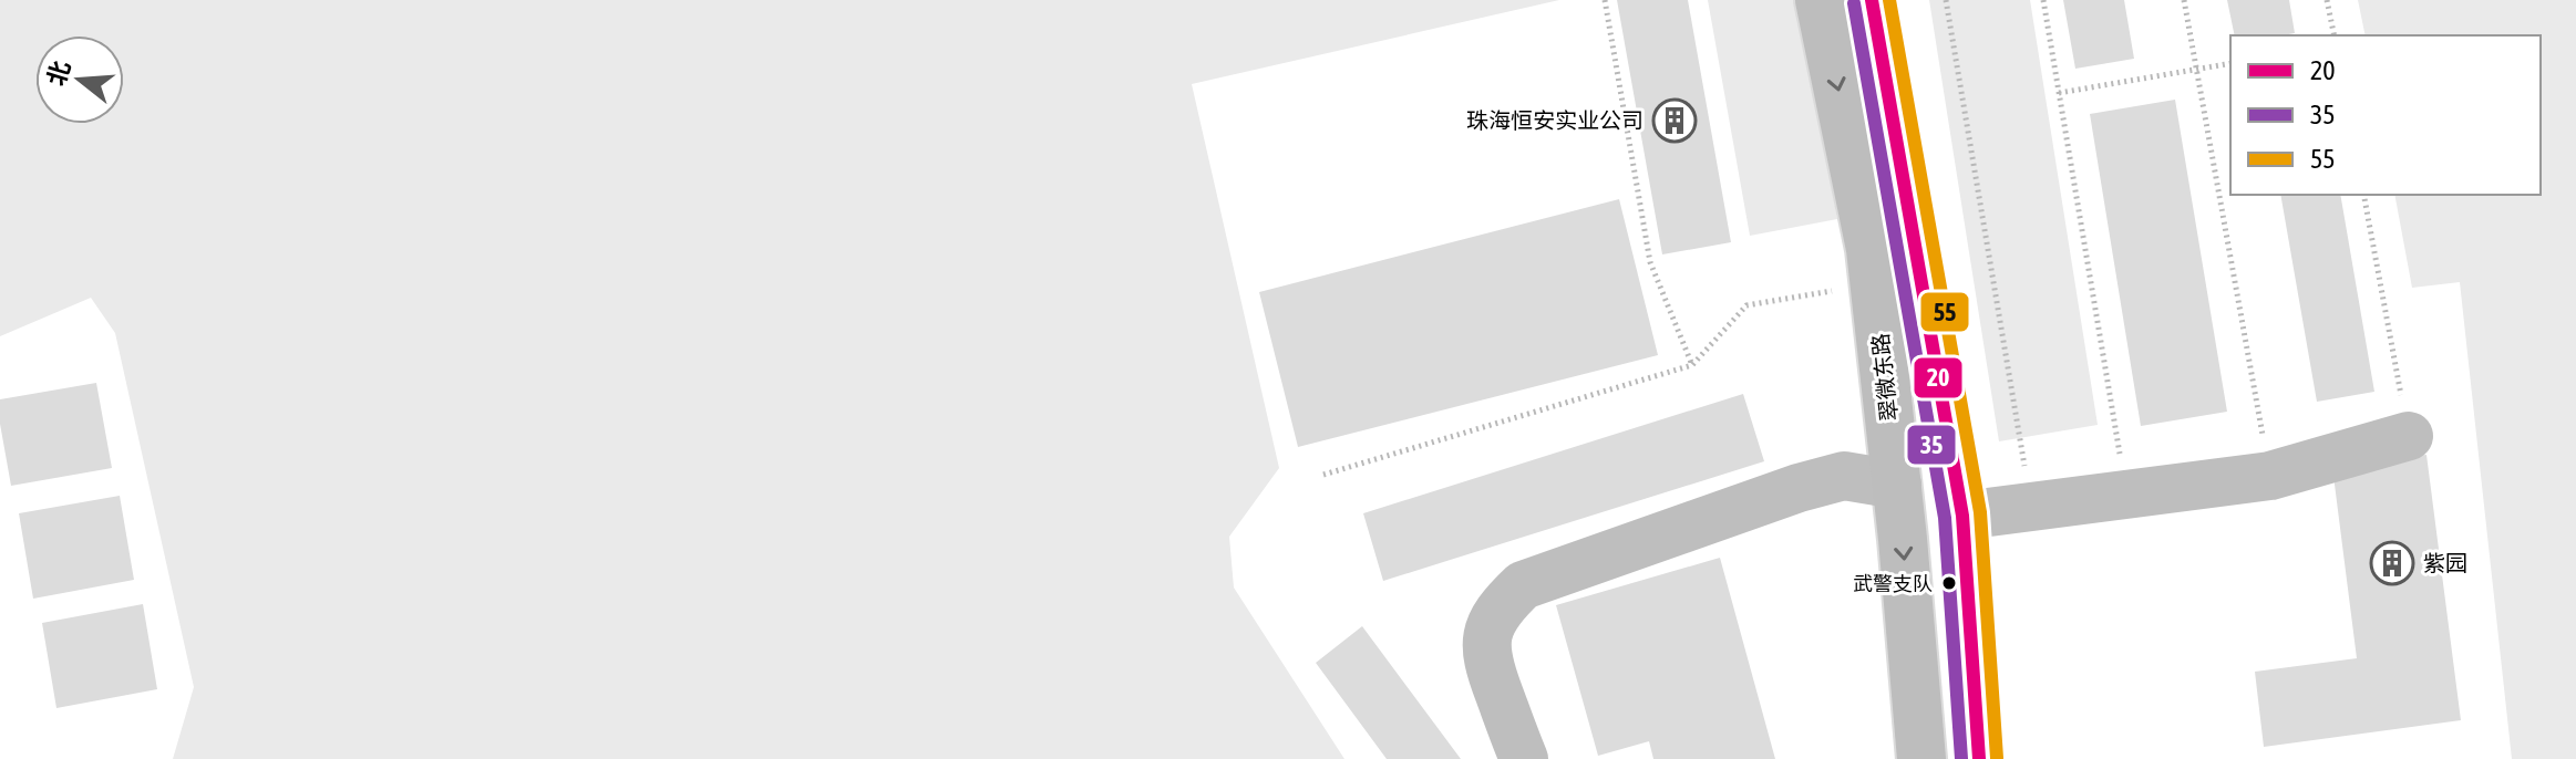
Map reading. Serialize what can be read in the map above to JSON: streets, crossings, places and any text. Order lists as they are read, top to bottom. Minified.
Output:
{"streets":{"main road":["翠微东路"]},"places":{"building":["珠海恒安实业公司","紫园"],"other":["武警支队"]},"lines":["transit line 20","transit line 55","transit line 35"],"legend":["20","35","55"],"north":"left"}
